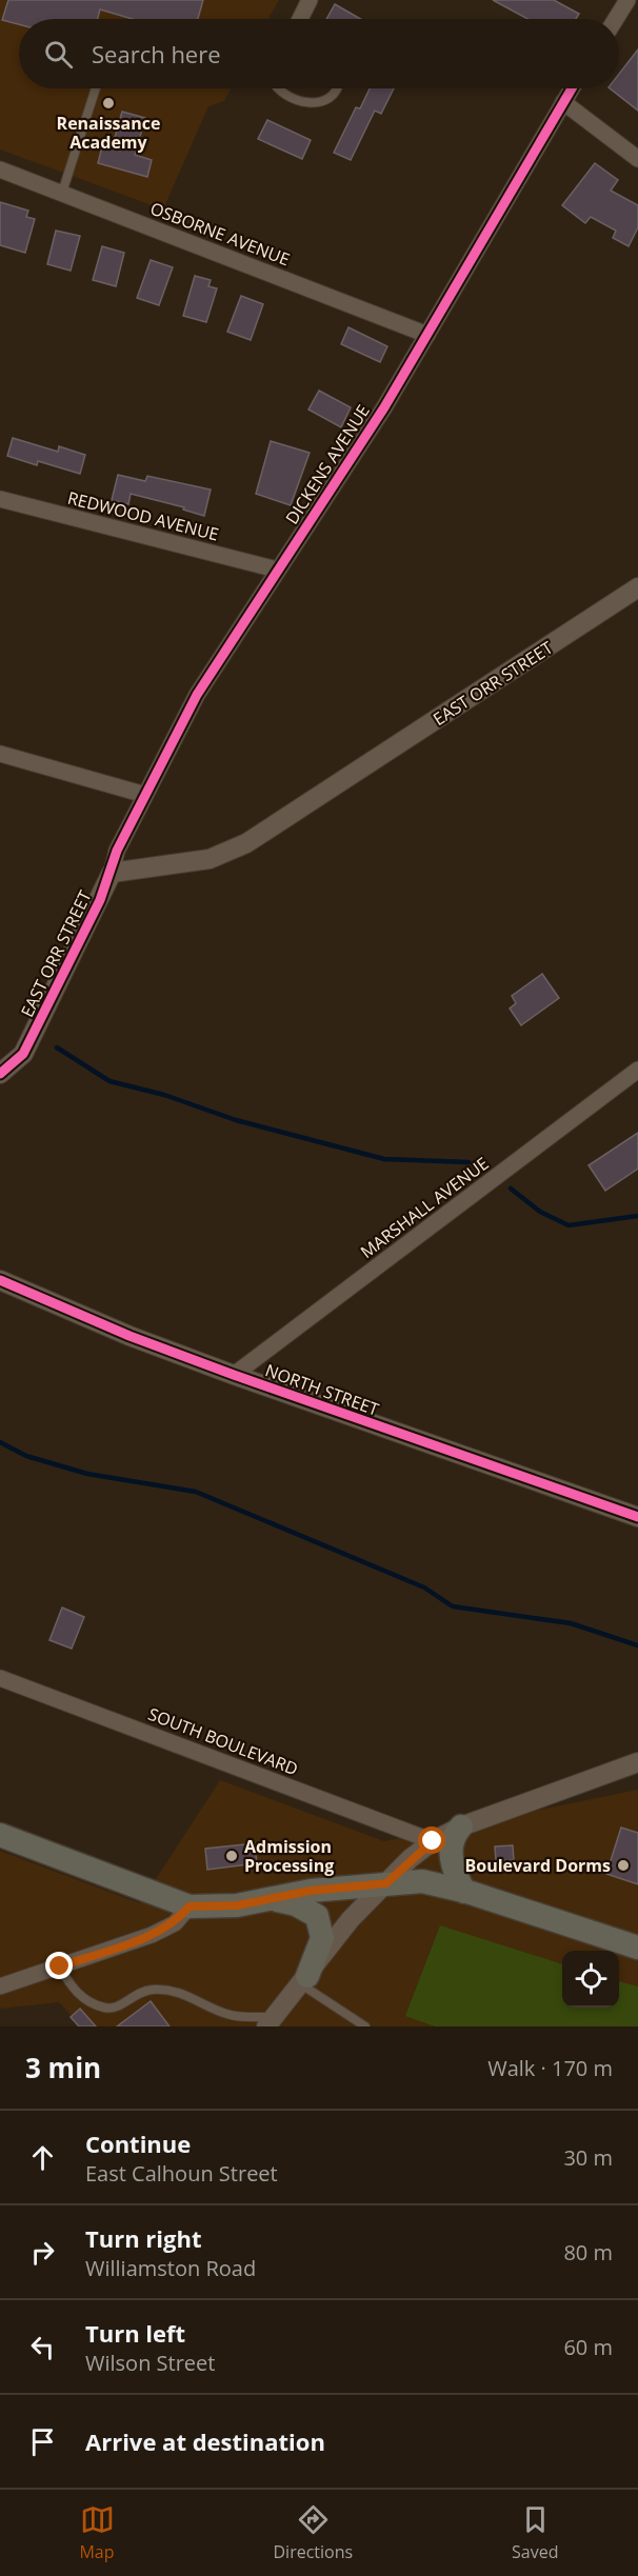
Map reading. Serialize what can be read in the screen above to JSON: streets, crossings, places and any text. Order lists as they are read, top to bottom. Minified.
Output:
{"streets":{"street":["OSBORNE AVENUE","DICKENS AVENUE","REDWOOD AVENUE","EAST ORR STREET","MARSHALL AVENUE","NORTH STREET","SOUTH BOULEVARD"]},"crossings":[["OSBORNE AVENUE","DICKENS AVENUE"],["DICKENS AVENUE","REDWOOD AVENUE"],["DICKENS AVENUE","EAST ORR STREET"],["MARSHALL AVENUE","NORTH STREET"]],"places":["Renaissance Academy","Admission Processing","Boulevard Dorms"],"page":{"search":"Search here","heading":["3 min","Walk · 170 m"],"list":[["Continue","East Calhoun Street","30 m"],["Turn right","Williamston Road","80 m"],["Turn left","Wilson Street","60 m"],"Arrive at destination"],"nav":["Map","Directions","Saved"]}}
